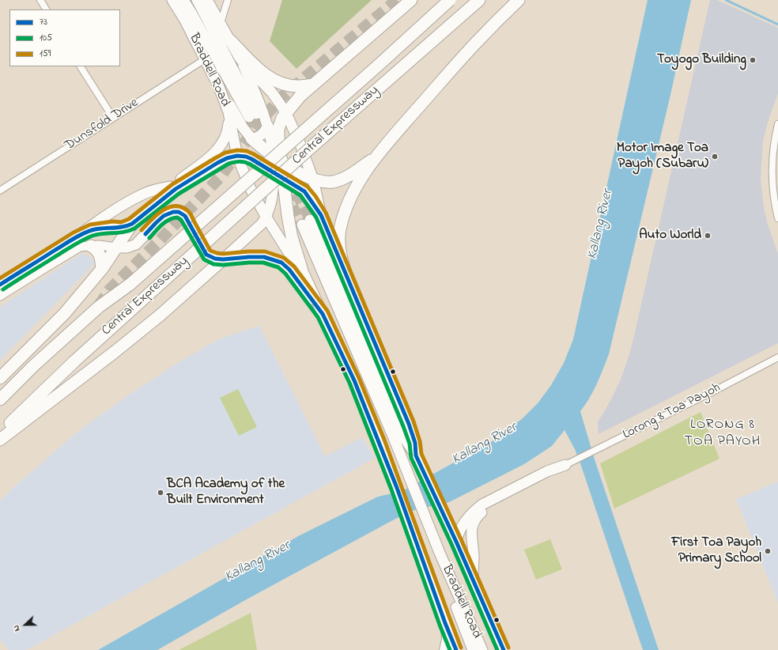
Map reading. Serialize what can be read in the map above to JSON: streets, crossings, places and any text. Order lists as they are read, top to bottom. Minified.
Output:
{"streets":{"highway":["Braddell Road","Central Expressway"],"street":["Dunsfold Drive","Lorong 8 Toa Payoh"]},"crossings":[["Braddell Road","Dunsfold Drive"]],"districts":["LORONG 8 TOA PAYOH"],"water":["Kallang River"],"places":["Toyogo Building","Motor Image Toa Payoh (Subaru)","Auto World","BCA Academy of the Built Environment","First Toa Payoh Primary School"],"lines":["transit line 159","transit line 73","transit line 105"],"legend":["73","105","159"],"north":"left"}
